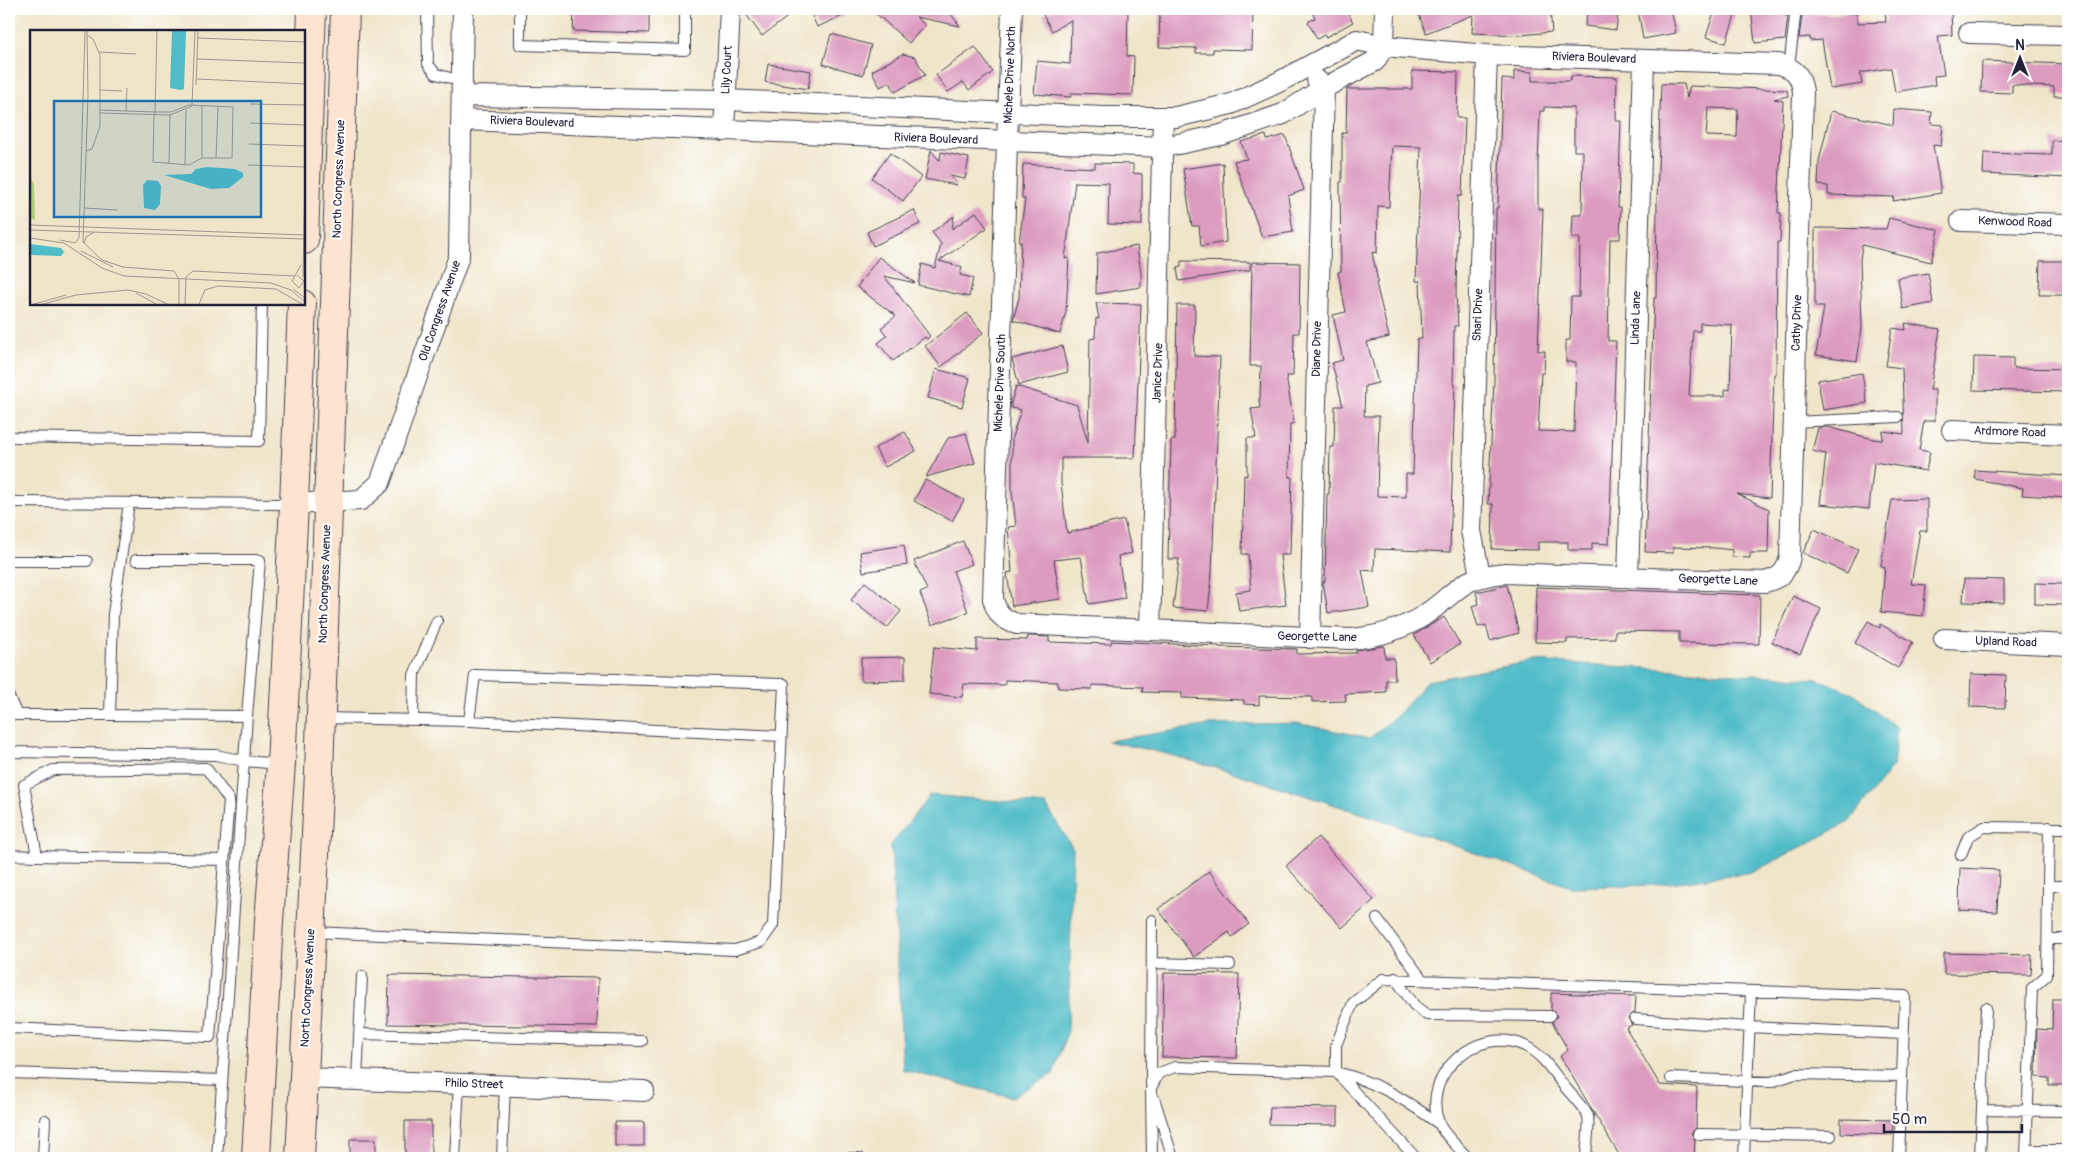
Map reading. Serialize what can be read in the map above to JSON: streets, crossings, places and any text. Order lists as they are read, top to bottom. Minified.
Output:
{"streets":{"street":["Riviera Boulevard","Lily Court","Michele Drive North","North Congress Avenue","Kenwood Road","Old Congress Avenue","Shari Drive","Linda Lane","Cathy Drive","Diane Drive","Janice Drive","Michele Drive South","Ardmore Road","Georgette Lane","Upland Road","Philo Street"]},"crossings":[["Riviera Boulevard","Lily Court"],["Riviera Boulevard","Michele Drive North"],["Riviera Boulevard","Old Congress Avenue"],["Riviera Boulevard","Shari Drive"],["Riviera Boulevard","Linda Lane"],["Riviera Boulevard","Cathy Drive"],["Riviera Boulevard","Diane Drive"],["Riviera Boulevard","Janice Drive"],["Riviera Boulevard","Michele Drive South"],["Michele Drive North","Michele Drive South"],["North Congress Avenue","Old Congress Avenue"],["North Congress Avenue","Philo Street"],["Shari Drive","Georgette Lane"],["Linda Lane","Georgette Lane"],["Cathy Drive","Georgette Lane"],["Diane Drive","Georgette Lane"],["Janice Drive","Georgette Lane"],["Michele Drive South","Georgette Lane"]],"scale_bar":"50 m","north":"top"}
